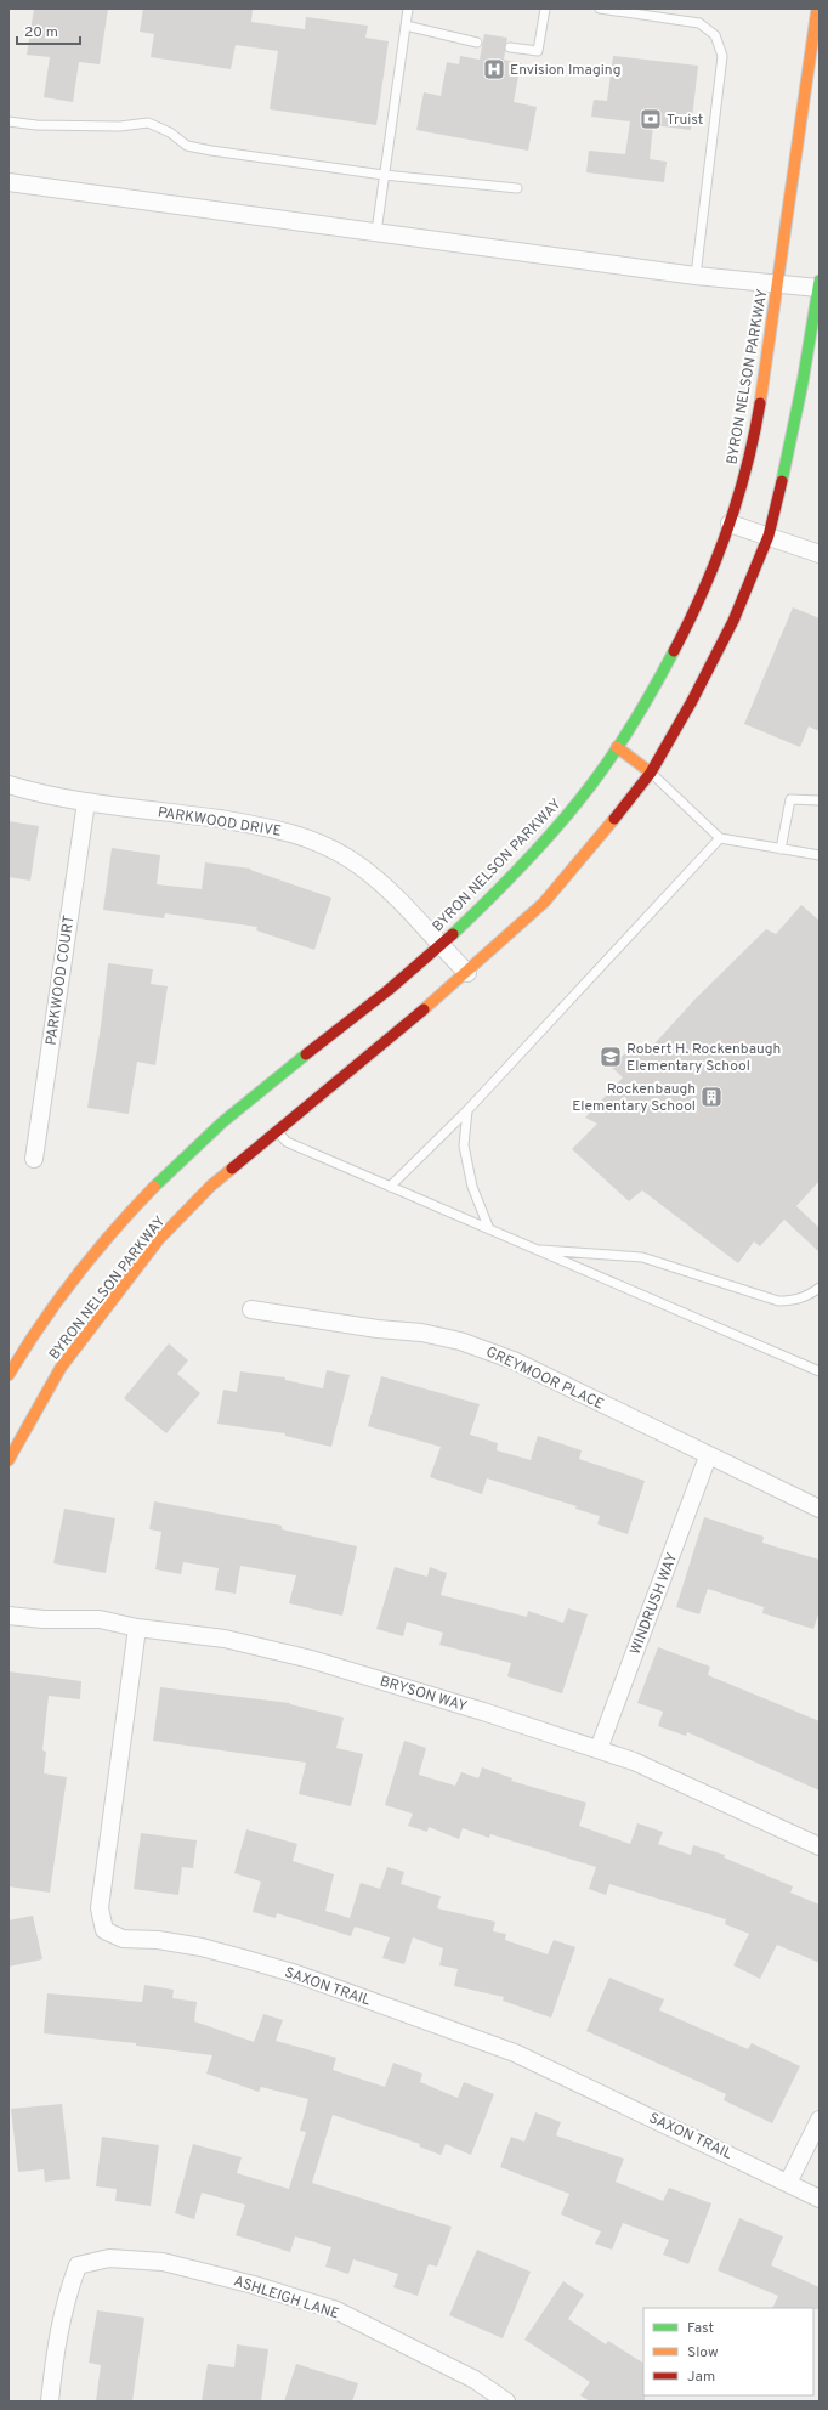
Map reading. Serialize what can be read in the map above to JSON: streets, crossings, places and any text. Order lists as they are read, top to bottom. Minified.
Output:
{"streets":{"street":["BYRON NELSON PARKWAY","PARKWOOD DRIVE","PARKWOOD COURT","GREYMOOR PLACE","WINDRUSH WAY","BRYSON WAY","SAXON TRAIL","ASHLEIGH LANE"]},"crossings":[["BYRON NELSON PARKWAY","PARKWOOD DRIVE"],["PARKWOOD DRIVE","PARKWOOD COURT"],["GREYMOOR PLACE","WINDRUSH WAY"],["WINDRUSH WAY","BRYSON WAY"],["BRYSON WAY","SAXON TRAIL"]],"places":{"hospital":["Envision Imaging"],"bank":["Truist"],"school or university":["Robert H. Rockenbaugh Elementary School"],"building":["Rockenbaugh Elementary School"]},"legend":["Fast","Slow","Jam"],"scale_bar":"20 m"}
